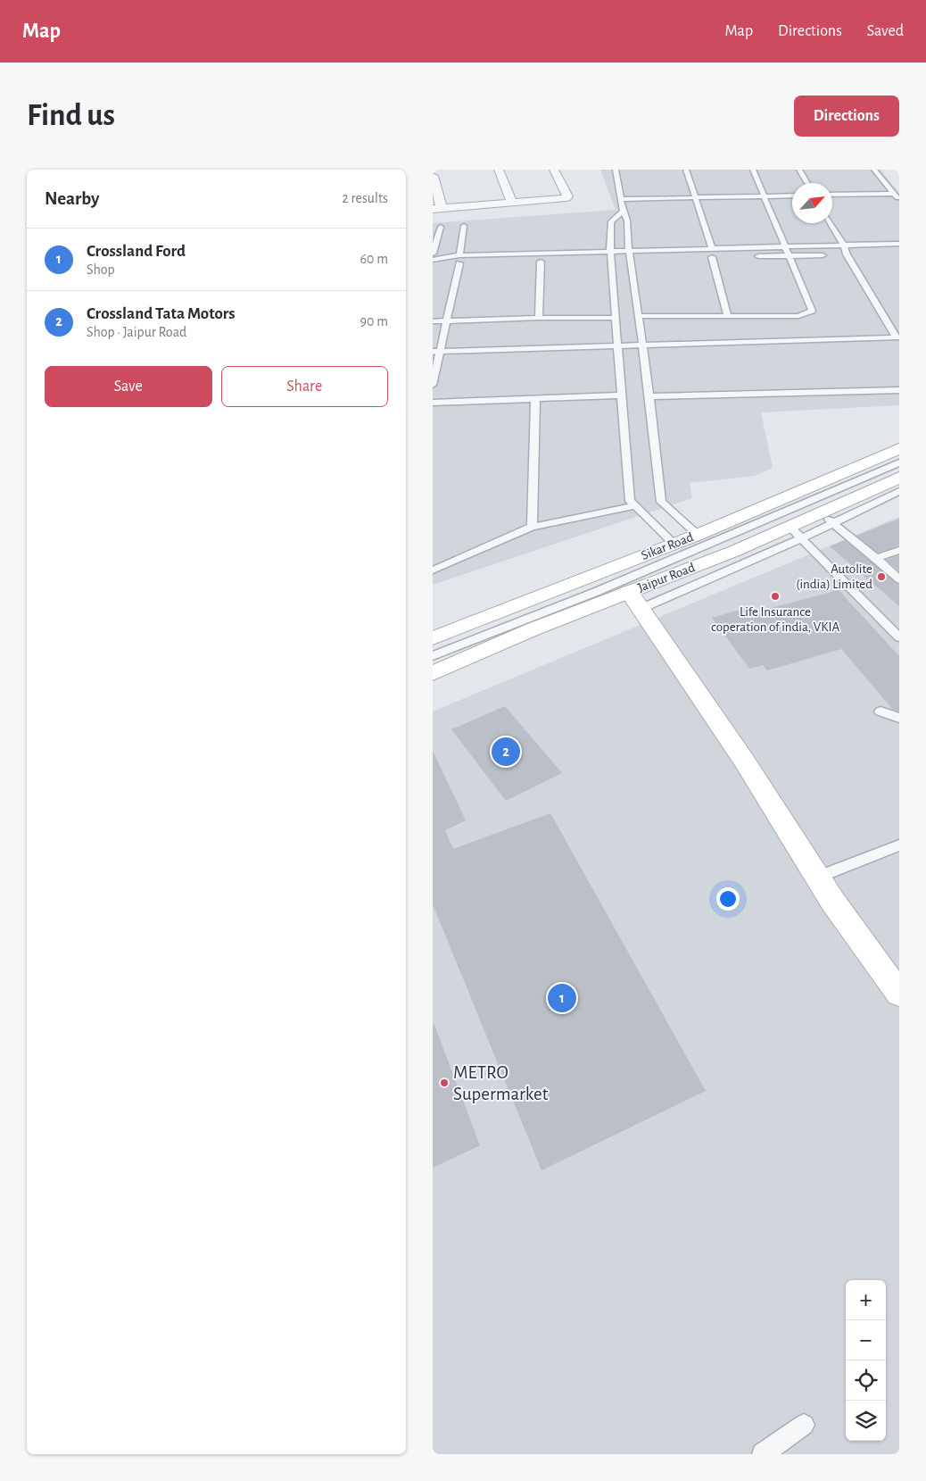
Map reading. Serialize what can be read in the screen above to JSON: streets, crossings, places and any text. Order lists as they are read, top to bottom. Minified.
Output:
{"streets":{"main road":["Sikar Road","Jaipur Road"]},"places":["Autolite (india) Limited","Life Insurance coperation of india, VKIA","METRO Supermarket"],"north":"top right","page":{"header":"Map","nav":["Map","Directions","Saved"],"buttons":["Directions",["Save","Share"]],"title":"Find us","heading":["Nearby","2 results"],"list":[{"mark":"1","name":"Crossland Ford","note":"Shop","value":"60 m"},{"mark":"2","name":"Crossland Tata Motors","note":"Shop · Jaipur Road","value":"90 m"}],"pins":["2","1"],"map_buttons":["+","−"]}}
